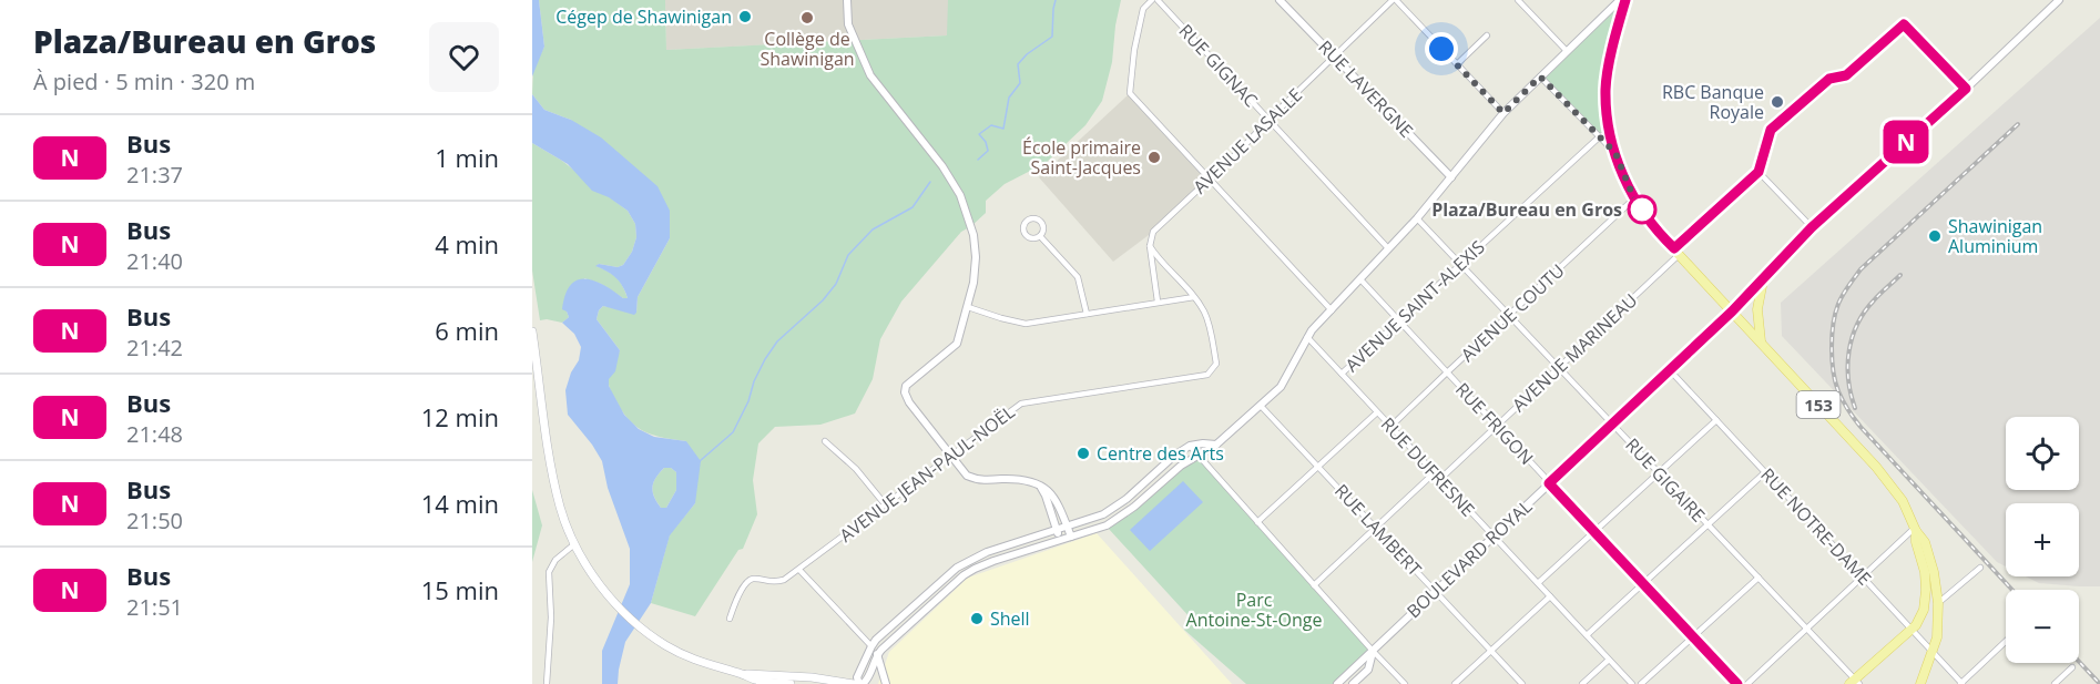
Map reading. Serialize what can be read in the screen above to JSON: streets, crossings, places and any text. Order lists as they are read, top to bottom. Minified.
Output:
{"streets":{"main road":["153"],"street":["RUE GIGNAC","RUE LAVERGNE","AVENUE LASALLE","AVENUE SAINT-ALEXIS","AVENUE COUTU","AVENUE MARINEAU","RUE FRIGON","RUE DUFRESNE","AVENUE JEAN-PAUL-NOËL","RUE GIGAIRE","RUE NOTRE-DAME","RUE LAMBERT","BOULEVARD ROYAL"]},"crossings":[["RUE GIGNAC","AVENUE LASALLE"],["RUE LAVERGNE","AVENUE LASALLE"],["AVENUE LASALLE","AVENUE JEAN-PAUL-NOËL"],["AVENUE SAINT-ALEXIS","153"],["AVENUE SAINT-ALEXIS","RUE FRIGON"],["AVENUE SAINT-ALEXIS","RUE DUFRESNE"],["AVENUE SAINT-ALEXIS","RUE GIGAIRE"],["AVENUE COUTU","153"],["AVENUE COUTU","RUE FRIGON"],["AVENUE COUTU","RUE DUFRESNE"],["AVENUE COUTU","RUE GIGAIRE"],["AVENUE MARINEAU","153"],["AVENUE MARINEAU","RUE FRIGON"],["AVENUE MARINEAU","RUE DUFRESNE"],["AVENUE MARINEAU","RUE GIGAIRE"],["153","RUE GIGAIRE"],["153","RUE NOTRE-DAME"],["153","BOULEVARD ROYAL"],["RUE FRIGON","BOULEVARD ROYAL"],["RUE DUFRESNE","BOULEVARD ROYAL"],["RUE GIGAIRE","BOULEVARD ROYAL"],["RUE NOTRE-DAME","BOULEVARD ROYAL"],["RUE LAMBERT","BOULEVARD ROYAL"]],"parks":["Parc Antoine-St-Onge"],"places":["Cégep de Shawinigan","Collège de Shawinigan","RBC Banque Royale","École primaire Saint-Jacques","Plaza/Bureau en Gros","Shawinigan Aluminium","Centre des Arts","Shell"],"lines":["bus line N"],"page":{"heading":["Plaza/Bureau en Gros","À pied · 5 min · 320 m"],"on_map":"N","list":[{"mark":"N","name":"Bus","note":"21:37","value":"1 min"},{"mark":"N","name":"Bus","note":"21:40","value":"4 min"},{"mark":"N","name":"Bus","note":"21:42","value":"6 min"},{"mark":"N","name":"Bus","note":"21:48","value":"12 min"},{"mark":"N","name":"Bus","note":"21:50","value":"14 min"},{"mark":"N","name":"Bus","note":"21:51","value":"15 min"}],"map_buttons":["+","−"]}}
